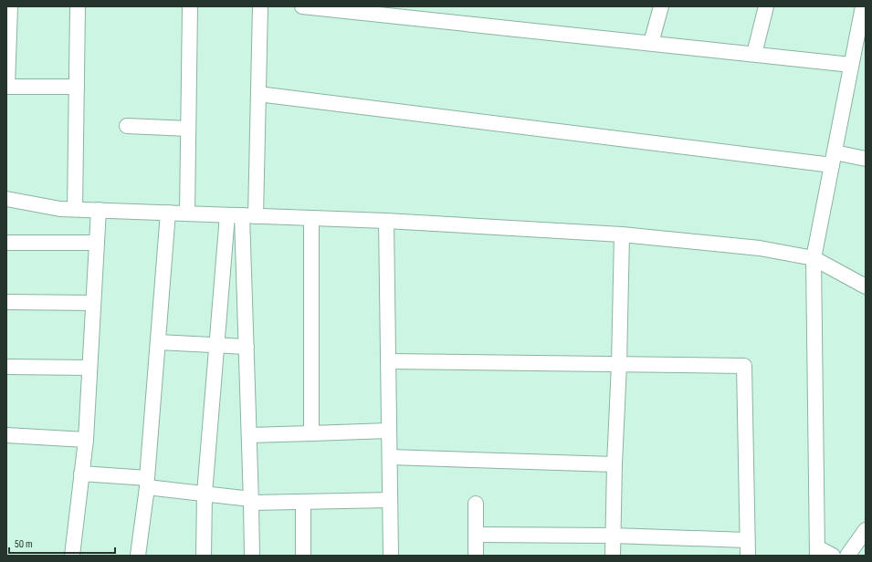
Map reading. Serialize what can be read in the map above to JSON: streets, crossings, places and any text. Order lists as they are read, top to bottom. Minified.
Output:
{"scale_bar":"50 m"}
